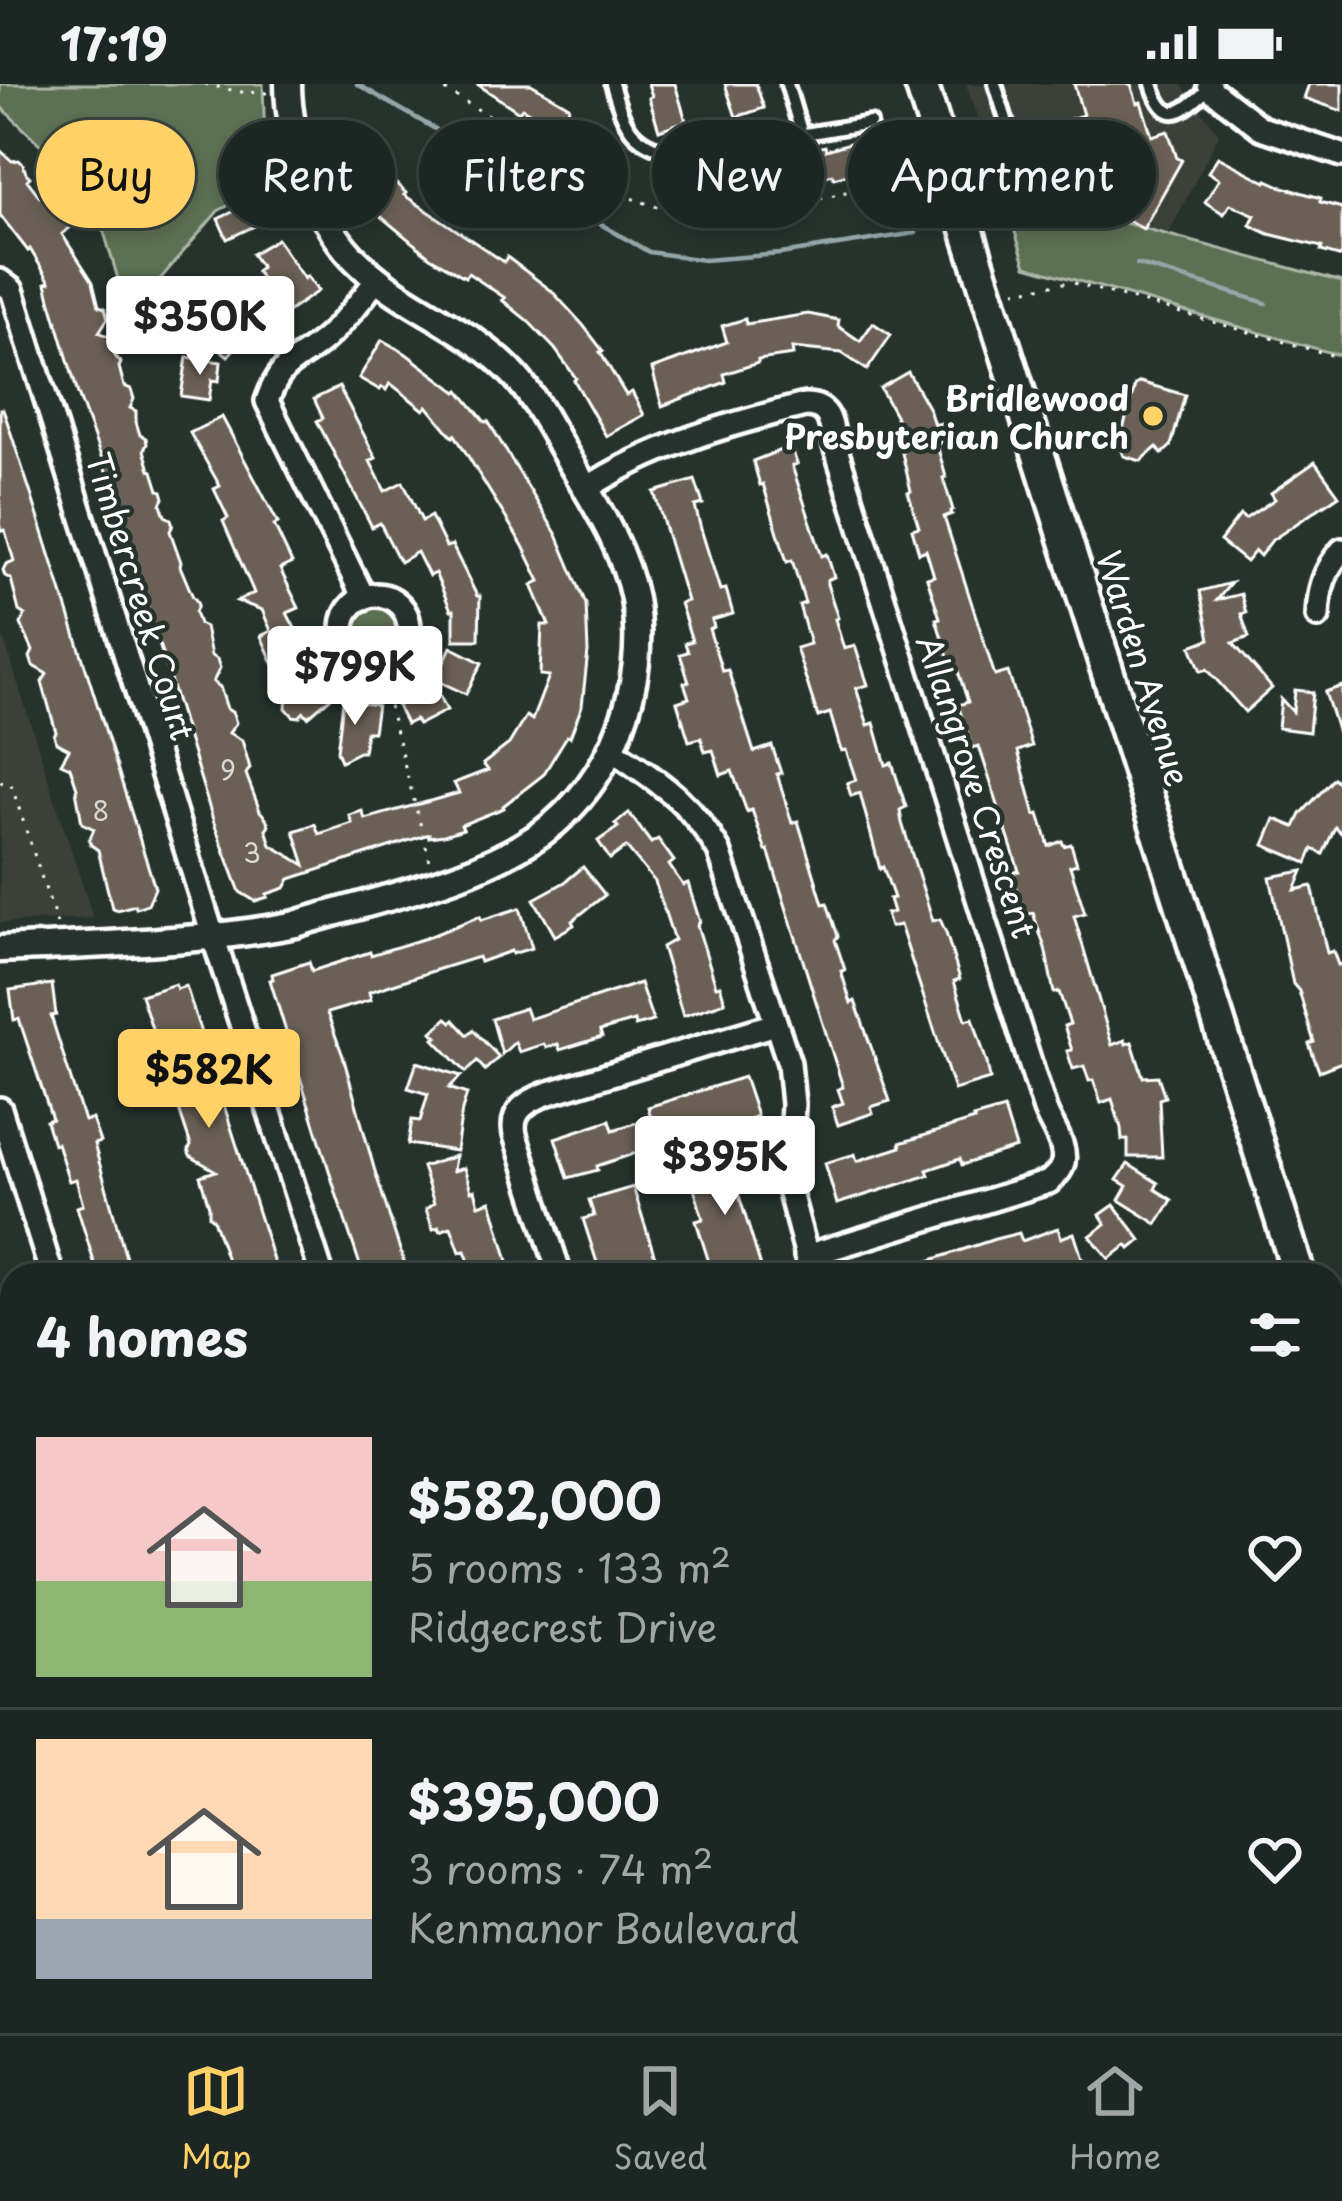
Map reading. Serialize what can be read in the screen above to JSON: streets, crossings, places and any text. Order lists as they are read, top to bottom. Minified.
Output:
{"streets":{"main road":["Warden Avenue"],"street":["Timbercreek Court","Allangrove Crescent"]},"places":["Bridlewood Presbyterian Church"],"house_numbers":["9","8","3"],"page":{"status":"17:19","chip":["Buy","Rent","Filters","New","Apartment"],"price":["$350K","$799K","$582K","$395K"],"heading":"4 homes","list":[{"name":"$582,000","note":"5 rooms · 133 m² · Ridgecrest Drive"},{"name":"$395,000","note":"3 rooms · 74 m² · Kenmanor Boulevard"}],"tabs":["Map","Saved","Home"]}}
